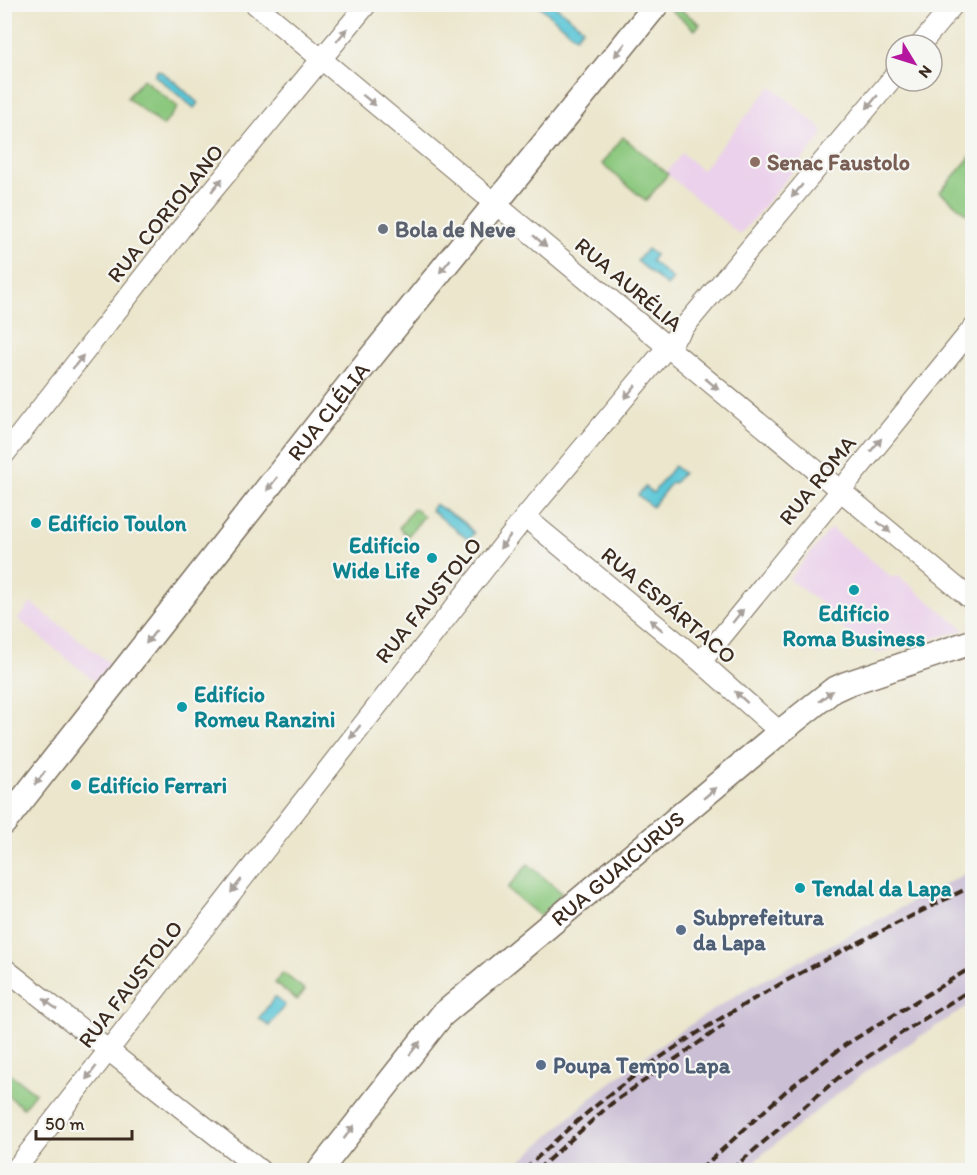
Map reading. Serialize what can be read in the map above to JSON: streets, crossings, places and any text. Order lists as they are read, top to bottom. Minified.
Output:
{"streets":{"main road":["RUA CLÉLIA","RUA GUAICURUS"],"street":["RUA CORIOLANO","RUA AURÉLIA","RUA ROMA","RUA FAUSTOLO","RUA ESPÁRTACO"]},"crossings":[["RUA CORIOLANO","RUA AURÉLIA"],["RUA AURÉLIA","RUA CLÉLIA"],["RUA AURÉLIA","RUA ROMA"],["RUA AURÉLIA","RUA FAUSTOLO"],["RUA ROMA","RUA ESPÁRTACO"],["RUA FAUSTOLO","RUA ESPÁRTACO"],["RUA ESPÁRTACO","RUA GUAICURUS"]],"one_way":["RUA CORIOLANO","RUA AURÉLIA","RUA CLÉLIA","RUA ROMA","RUA FAUSTOLO","RUA ESPÁRTACO","RUA GUAICURUS"],"places":["Senac Faustolo","Bola de Neve","Edifício Toulon","Edifício Wide Life","Edifício Roma Business","Edifício Romeu Ranzini","Edifício Ferrari","Tendal da Lapa","Subprefeitura da Lapa","Poupa Tempo Lapa"],"scale_bar":"50 m","north":"bottom right"}
